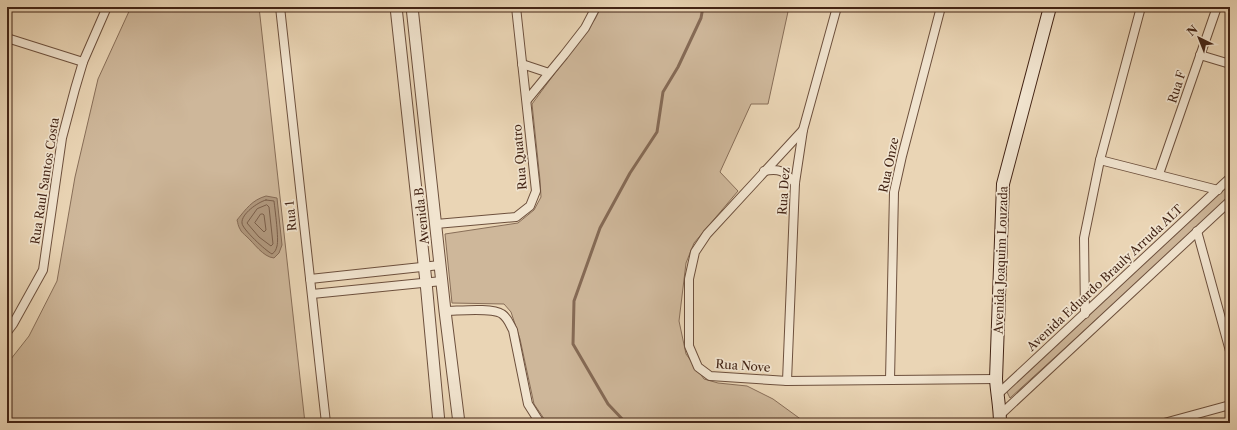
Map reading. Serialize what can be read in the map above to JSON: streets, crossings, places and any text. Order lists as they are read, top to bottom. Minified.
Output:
{"streets":{"main road":["Avenida Joaquim Louzada"],"street":["Rua F","Rua Quatro","Rua Onze","Rua Raul Santos Costa","Rua Dez","Rua 1","Avenida B","Avenida Eduardo Brauly Arruda ALT","Rua Nove"]},"crossings":[["Rua Quatro","Avenida B"],["Rua Onze","Rua Nove"],["Rua Dez","Rua Nove"],["Avenida Joaquim Louzada","Avenida Eduardo Brauly Arruda ALT"],["Avenida Joaquim Louzada","Rua Nove"]],"north":"top left"}
